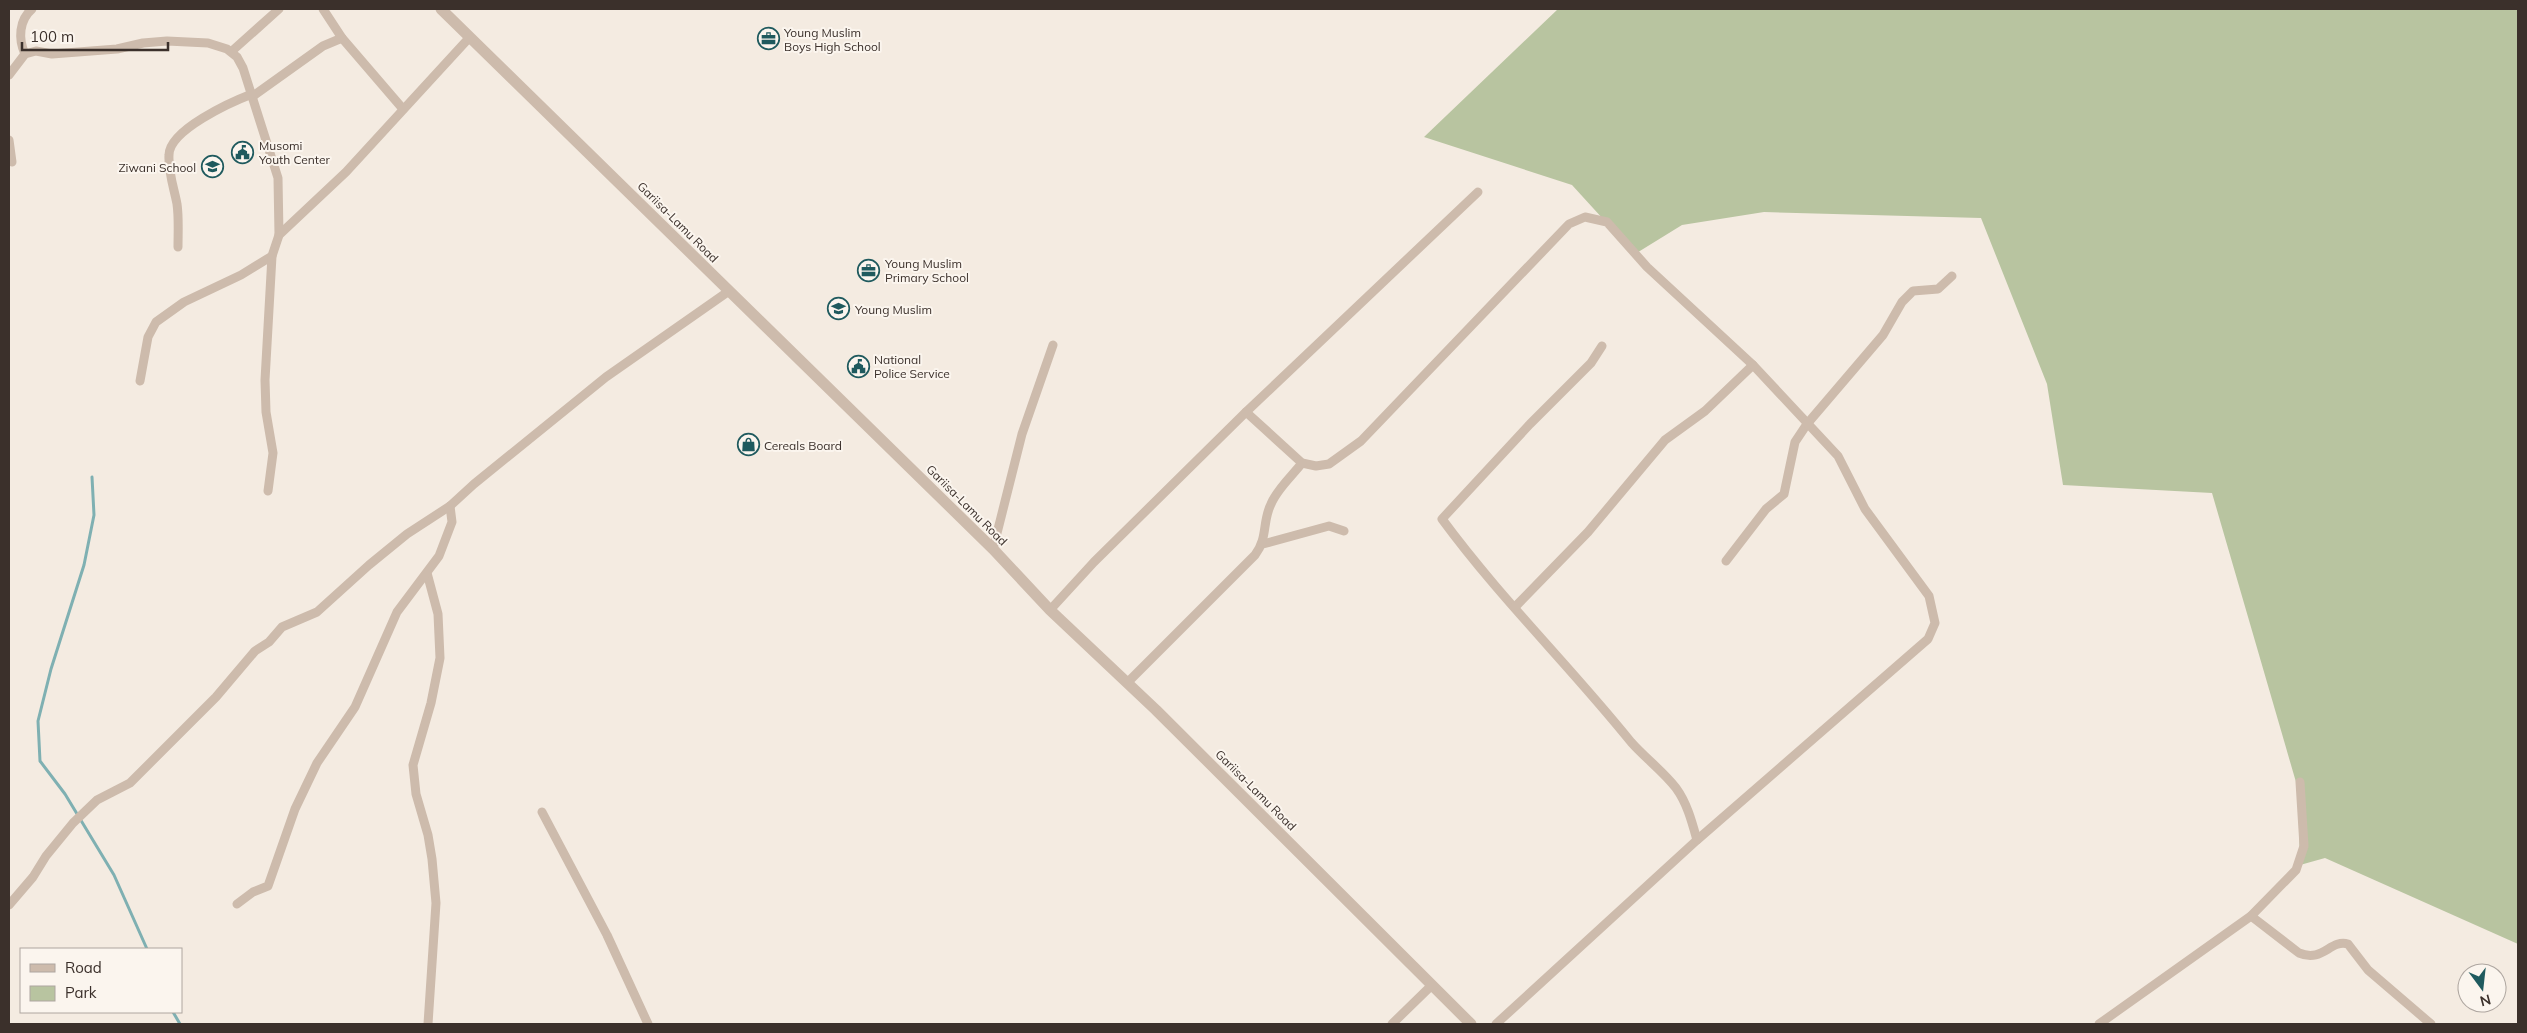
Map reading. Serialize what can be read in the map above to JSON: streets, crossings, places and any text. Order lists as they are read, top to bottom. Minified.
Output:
{"streets":{"street":["Gariisa-Lamu Road"]},"places":{"office":["Young Muslim Boys High School","Young Muslim Primary School"],"public building":["Musomi Youth Center","National Police Service"],"school or university":["Ziwani School","Young Muslim"],"shop":["Cereals Board"]},"legend":["Road","Park"],"scale_bar":"100 m","north":"bottom"}
